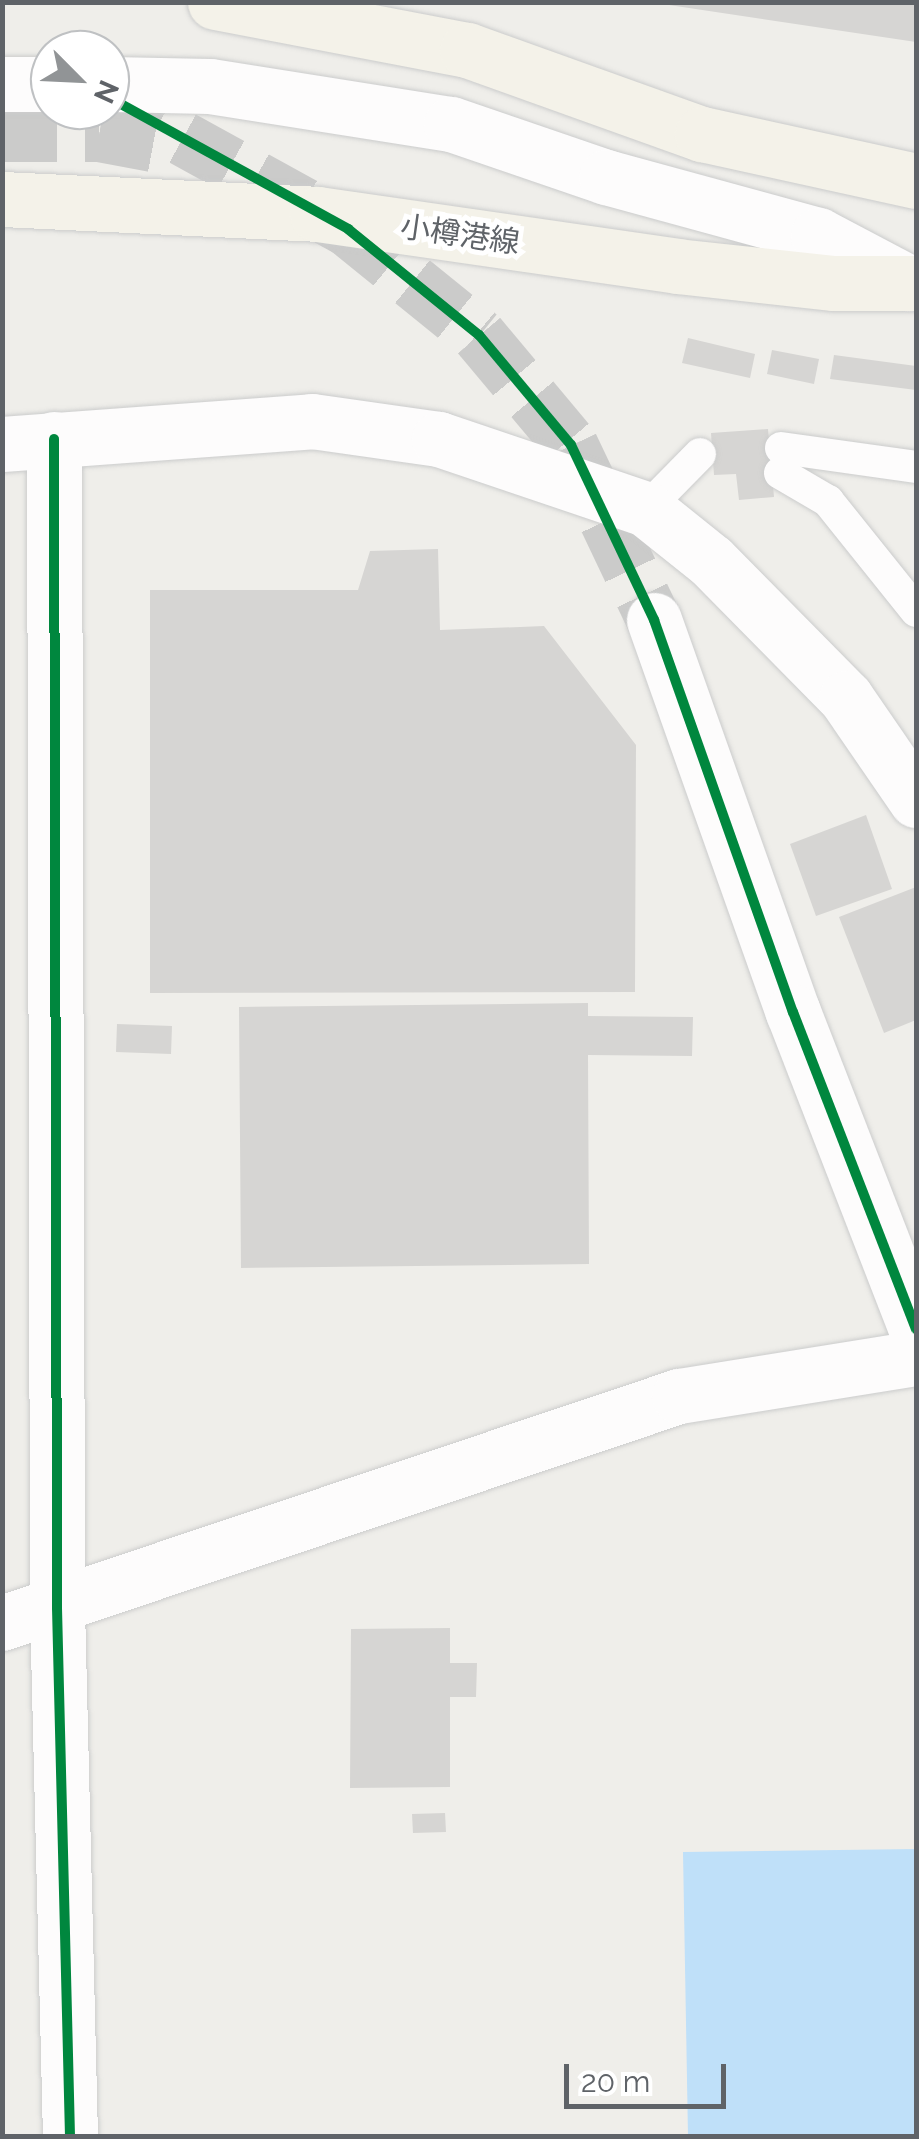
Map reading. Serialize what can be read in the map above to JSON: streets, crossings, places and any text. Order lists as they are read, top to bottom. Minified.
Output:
{"streets":{"main road":["小樽港線"]},"scale_bar":"20 m","north":"bottom right"}
